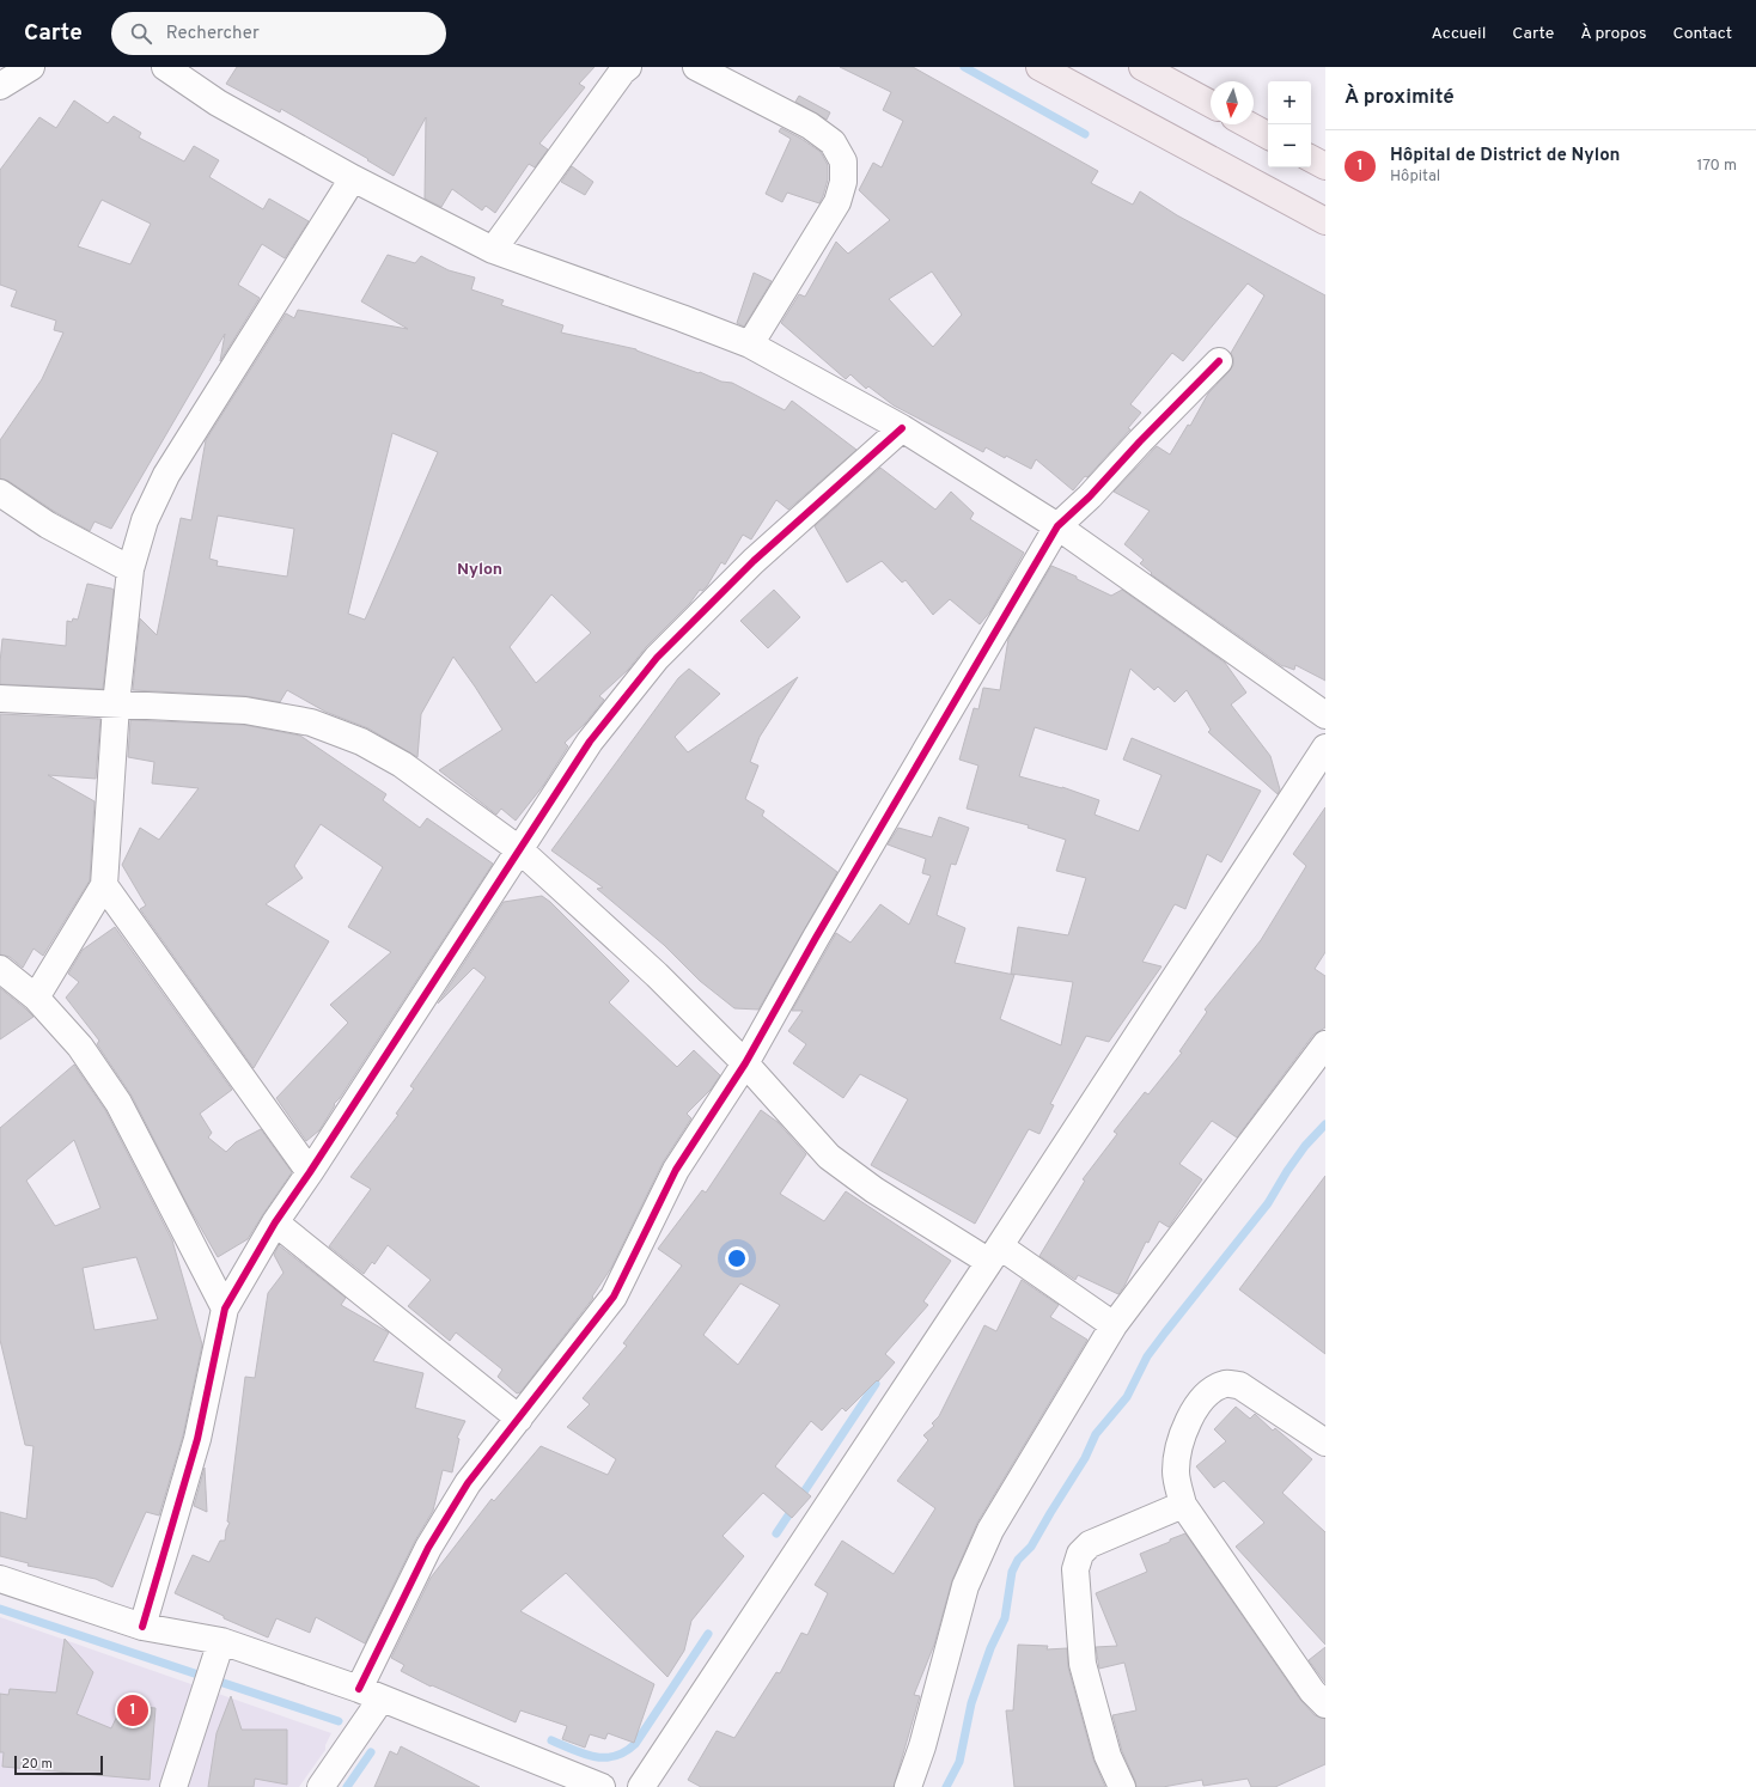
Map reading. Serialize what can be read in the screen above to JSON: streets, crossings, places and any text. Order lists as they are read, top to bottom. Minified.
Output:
{"districts":["Nylon"],"scale_bar":"20 m","north":"bottom","page":{"header":"Carte","search":"Rechercher","nav":["Accueil","Carte","À propos","Contact"],"heading":"À proximité","map_buttons":["+","−"],"list":[{"mark":"1","name":"Hôpital de District de Nylon","note":"Hôpital","value":"170 m"}],"pins":"1","scale":"20 m"}}
